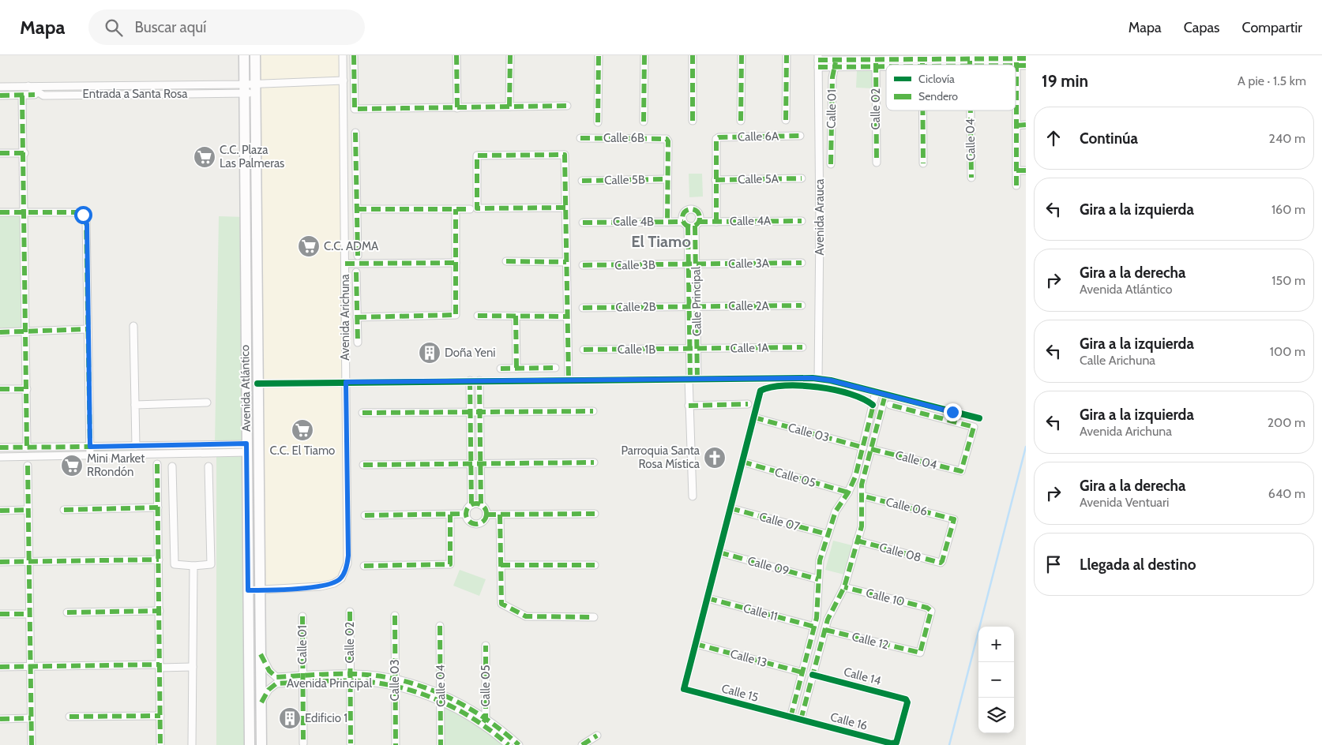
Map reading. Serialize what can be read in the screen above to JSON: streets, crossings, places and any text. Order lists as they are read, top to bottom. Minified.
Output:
{"streets":{"main road":["Avenida Atlántico"],"street":["Entrada a Santa Rosa","Calle 01","Calle 02","Calle 6A","Calle 6B","Calle 04","Calle 5A","Calle 5B","Avenida Arauca","Calle 4A","Calle 4B","Calle 3A","Calle 3B","Calle Principal","Calle 2A","Calle 2B","Avenida Arichuna","Calle 1A","Calle 1B","Calle 03","Calle 05","Calle 06","Calle 07","Calle 08","Calle 09","Calle 10","Calle 11","Calle 12","Calle 13","Calle 14","Avenida Principal","Calle 15","Calle 16"]},"crossings":[["Entrada a Santa Rosa","Avenida Atlántico"],["Calle 01","Avenida Principal"],["Calle 02","Avenida Principal"],["Calle 6A","Calle 5A"],["Calle 6B","Calle 5B"],["Calle 04","Avenida Principal"],["Calle 4A","Calle 4B"],["Calle 4A","Calle Principal"],["Calle 4B","Calle Principal"],["Calle 3A","Calle 3B"],["Calle 3A","Calle Principal"],["Calle 3B","Calle Principal"],["Calle Principal","Calle 2A"],["Calle Principal","Calle 2B"],["Calle Principal","Calle 1A"],["Calle Principal","Calle 1B"],["Calle 2A","Calle 2B"],["Avenida Arichuna","Avenida Atlántico"],["Calle 1A","Calle 1B"],["Calle 03","Avenida Principal"],["Calle 05","Avenida Principal"],["Calle 06","Calle 08"],["Calle 10","Calle 12"],["Calle 13","Calle 15"],["Calle 14","Calle 16"],["Calle 15","Calle 16"]],"districts":["El Tiamo"],"places":{"supermarket":["C.C. Plaza Las Palmeras","C.C. ADMA","C.C. El Tiamo","Mini Market RRondón"],"building":["Doña Yeni","Edificio 1"],"church":["Parroquia Santa Rosa Mística"]},"legend":["Ciclovía","Sendero"],"page":{"header":"Mapa","search":"Buscar aquí","nav":["Mapa","Capas","Compartir"],"heading":["19 min","A pie · 1.5 km"],"list":[["Continúa","240 m"],["Gira a la izquierda","160 m"],["Gira a la derecha","Avenida Atlántico","150 m"],["Gira a la izquierda","Calle Arichuna","100 m"],["Gira a la izquierda","Avenida Arichuna","200 m"],["Gira a la derecha","Avenida Ventuari","640 m"],"Llegada al destino"],"map_buttons":["+","−"]}}
